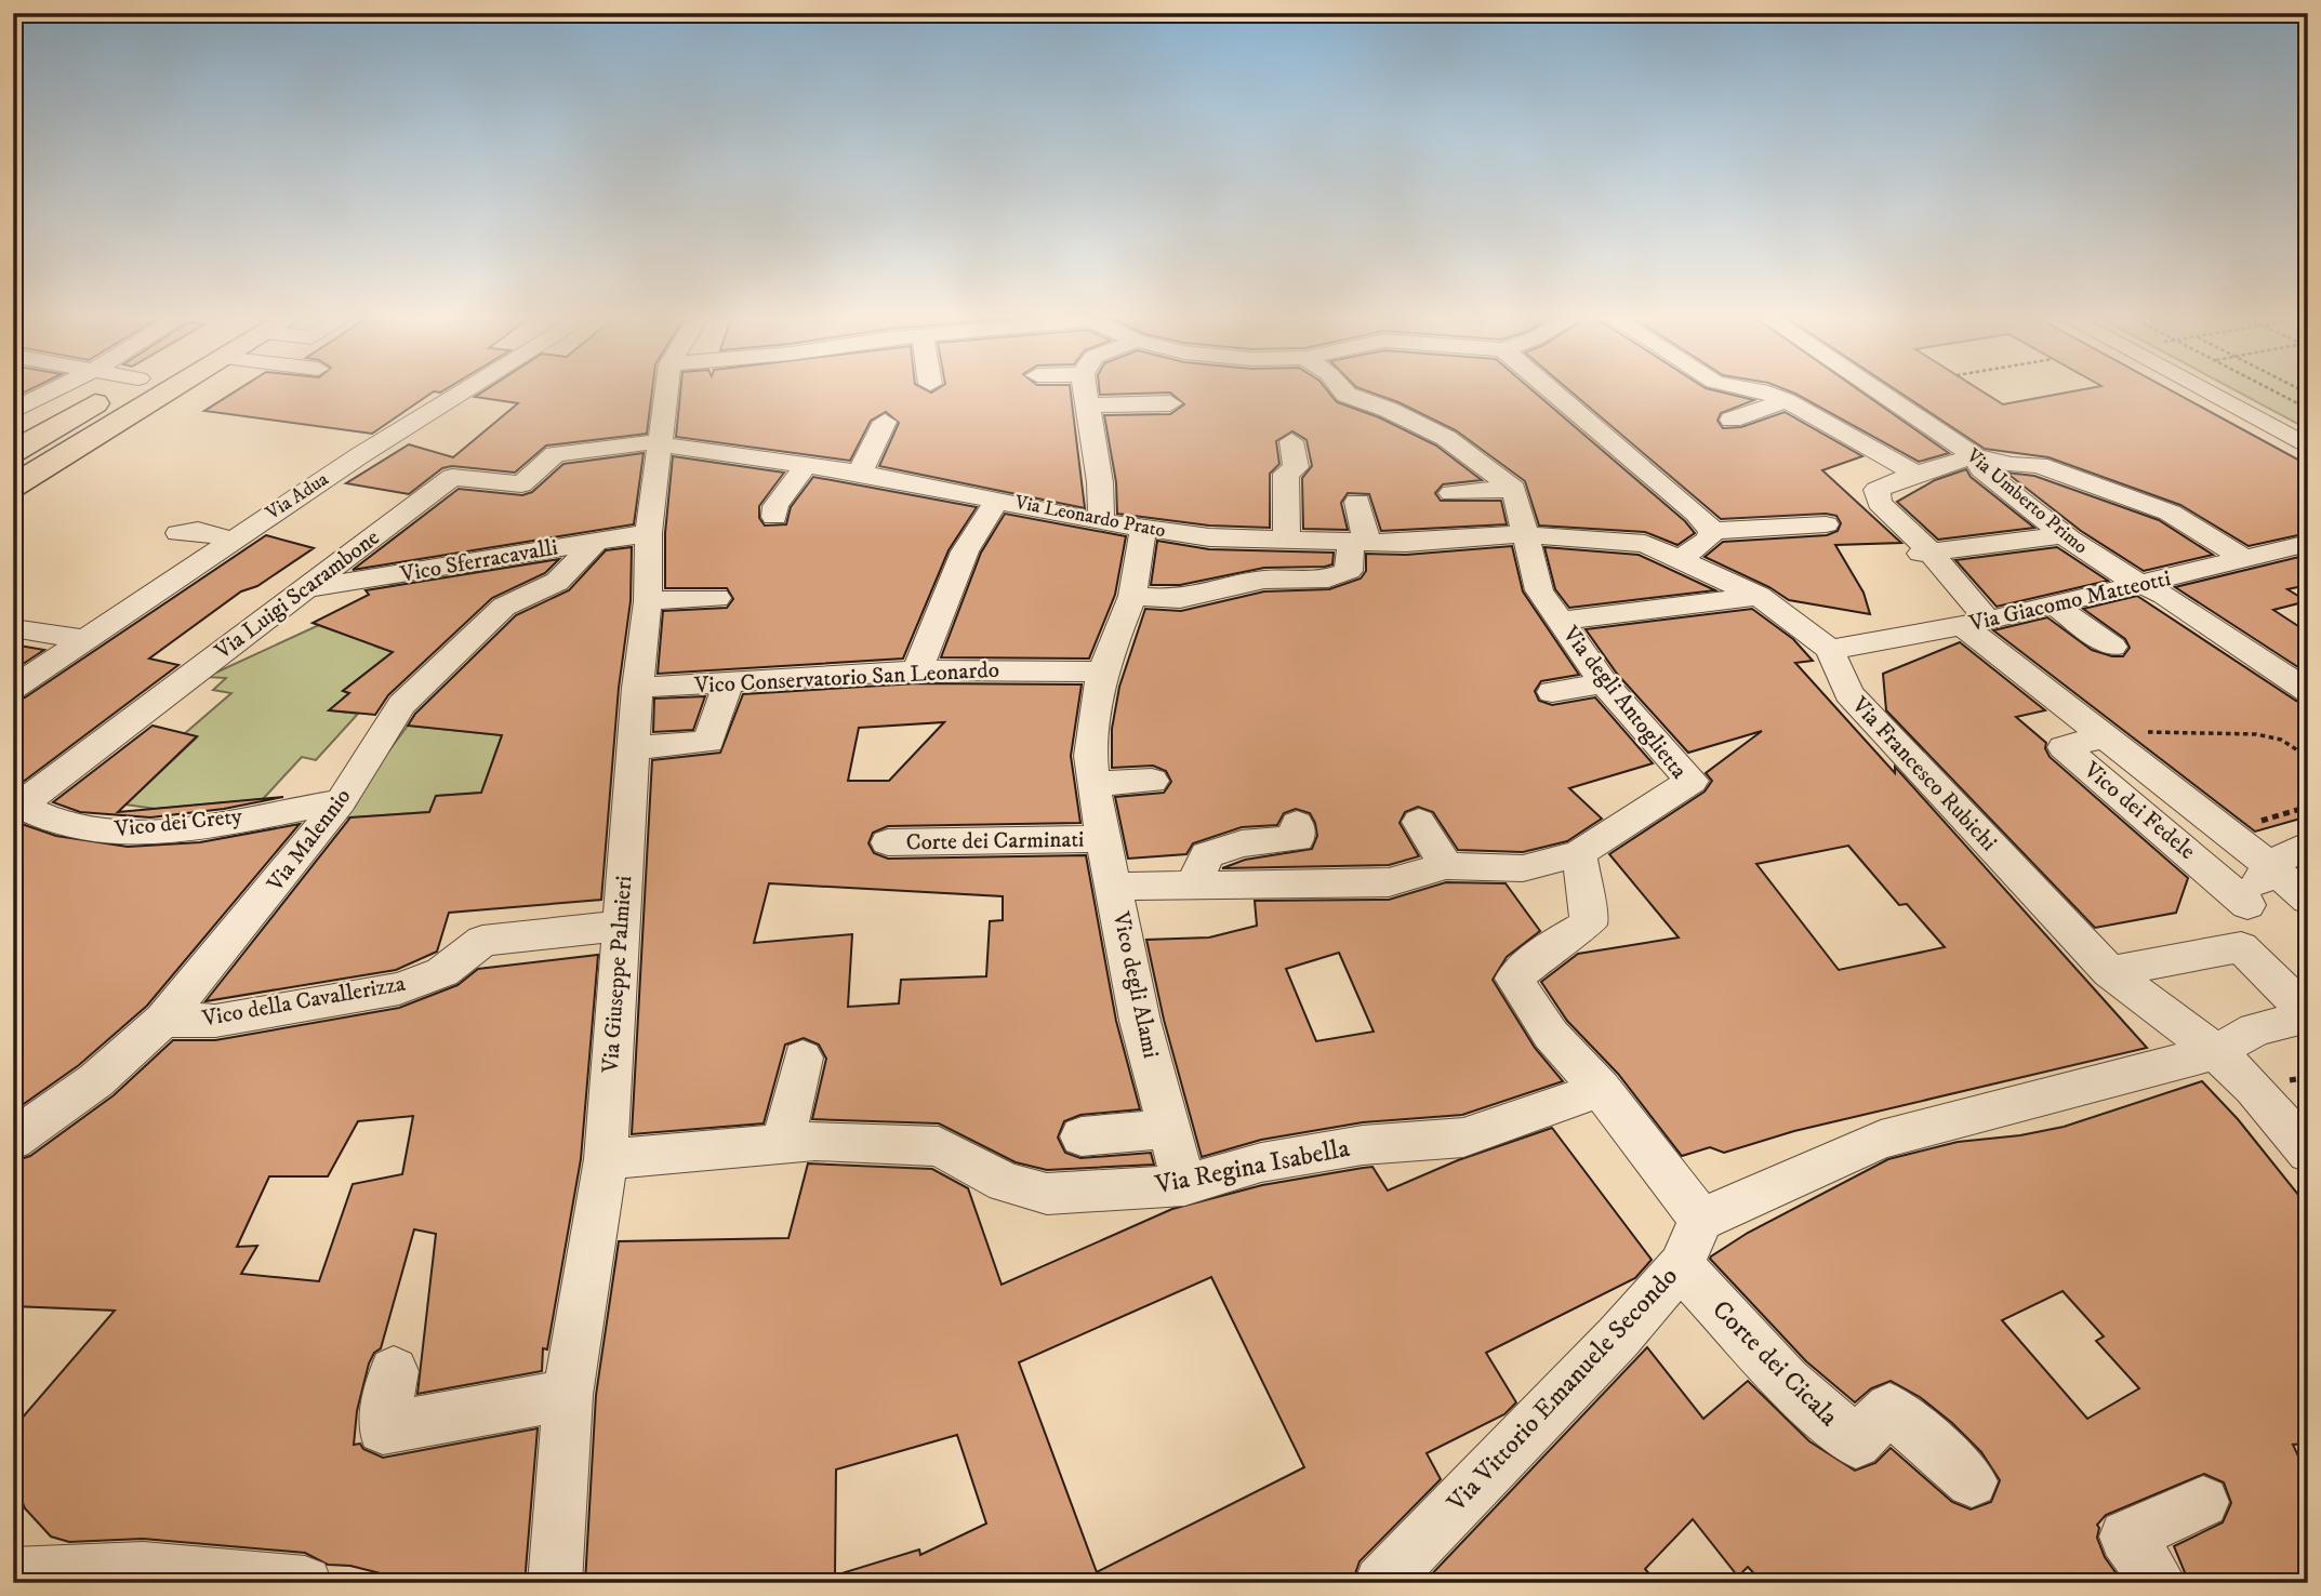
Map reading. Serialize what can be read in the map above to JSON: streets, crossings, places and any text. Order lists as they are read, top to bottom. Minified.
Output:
{"streets":{"street":["Via Adua","Via Umberto Primo","Via Leonardo Prato","Vico Sferracavalli","Via Luigi Scarambone","Via Giacomo Matteotti","Vico Conservatorio San Leonardo","Via degli Antoglietta","Via Francesco Rubichi","Vico dei Fedele","Vico dei Crety","Via Malennio","Corte dei Carminati","Via Giuseppe Palmieri","Vico degli Alami","Vico della Cavallerizza","Via Regina Isabella","Corte dei Cicala","Via Vittorio Emanuele Secondo"]},"crossings":[["Via Umberto Primo","Via Giacomo Matteotti"],["Via Leonardo Prato","Via Luigi Scarambone"],["Via Leonardo Prato","Via degli Antoglietta"],["Via Leonardo Prato","Via Francesco Rubichi"],["Via Leonardo Prato","Via Giuseppe Palmieri"],["Via Leonardo Prato","Vico degli Alami"],["Vico Sferracavalli","Via Luigi Scarambone"],["Vico Sferracavalli","Via Malennio"],["Vico Sferracavalli","Via Giuseppe Palmieri"],["Via Luigi Scarambone","Vico dei Crety"],["Via Luigi Scarambone","Via Giuseppe Palmieri"],["Via Giacomo Matteotti","Via Francesco Rubichi"],["Via Giacomo Matteotti","Vico dei Fedele"],["Vico Conservatorio San Leonardo","Via Giuseppe Palmieri"],["Vico Conservatorio San Leonardo","Vico degli Alami"],["Via degli Antoglietta","Via Francesco Rubichi"],["Vico dei Crety","Via Malennio"],["Via Malennio","Vico della Cavallerizza"],["Corte dei Carminati","Vico degli Alami"],["Via Giuseppe Palmieri","Vico della Cavallerizza"],["Via Giuseppe Palmieri","Via Regina Isabella"],["Vico degli Alami","Via Regina Isabella"],["Corte dei Cicala","Via Vittorio Emanuele Secondo"]]}
